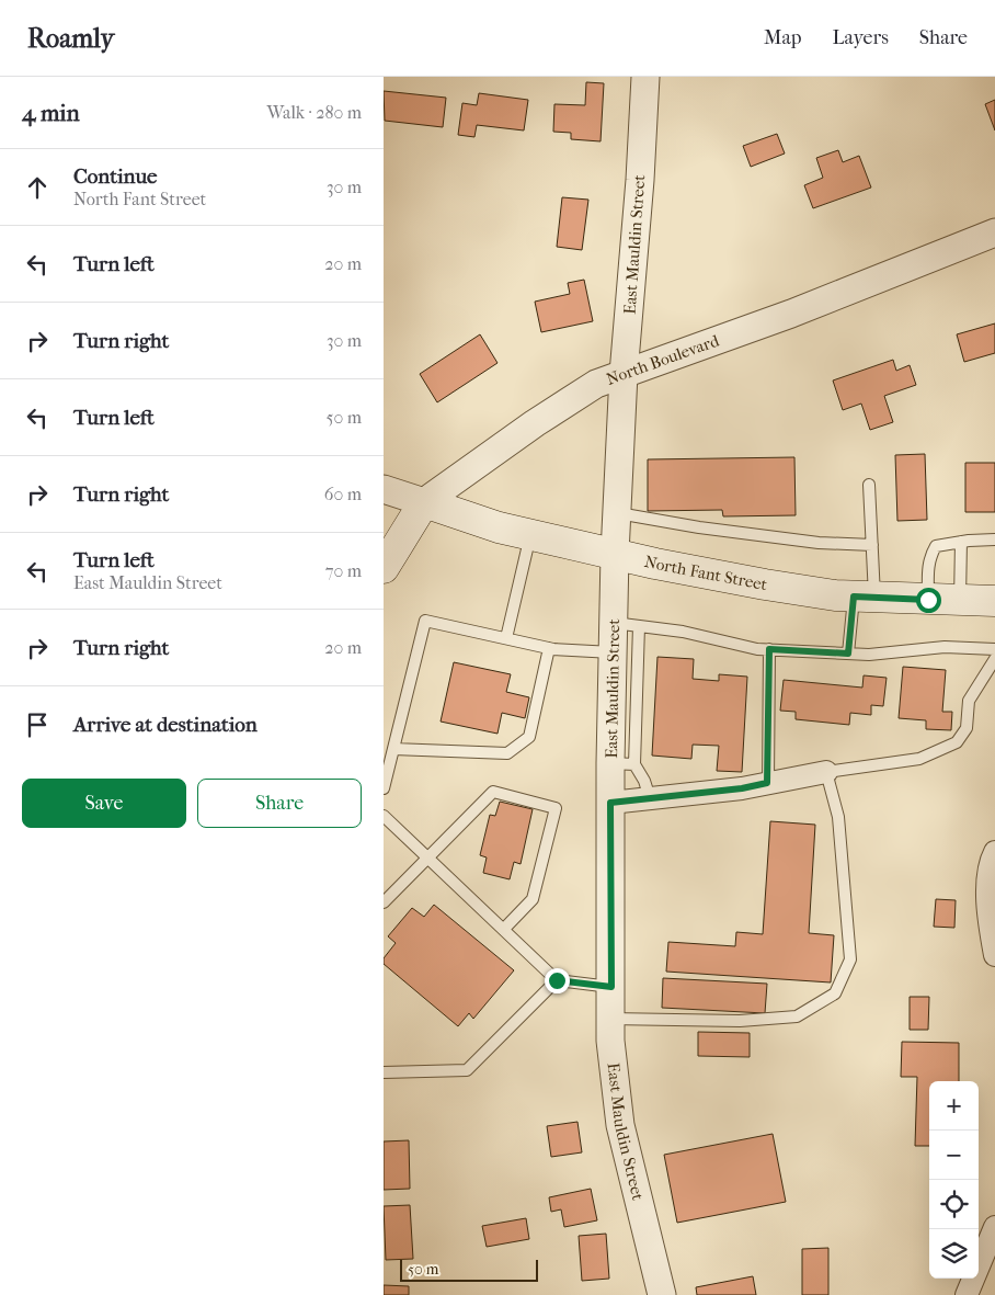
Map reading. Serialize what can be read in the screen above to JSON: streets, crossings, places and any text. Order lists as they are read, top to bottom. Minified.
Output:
{"streets":{"main road":["North Boulevard","North Fant Street"],"street":["East Mauldin Street"]},"crossings":[["East Mauldin Street","North Boulevard"],["East Mauldin Street","North Fant Street"],["North Boulevard","North Fant Street"]],"scale_bar":"50 m","page":{"header":"Roamly","nav":["Map","Layers","Share"],"heading":["4 min","Walk · 280 m"],"list":[["Continue","North Fant Street","30 m"],["Turn left","20 m"],["Turn right","30 m"],["Turn left","50 m"],["Turn right","60 m"],["Turn left","East Mauldin Street","70 m"],["Turn right","20 m"],"Arrive at destination"],"buttons":["Save","Share"],"map_buttons":["+","−"],"scale":"50 m"}}
